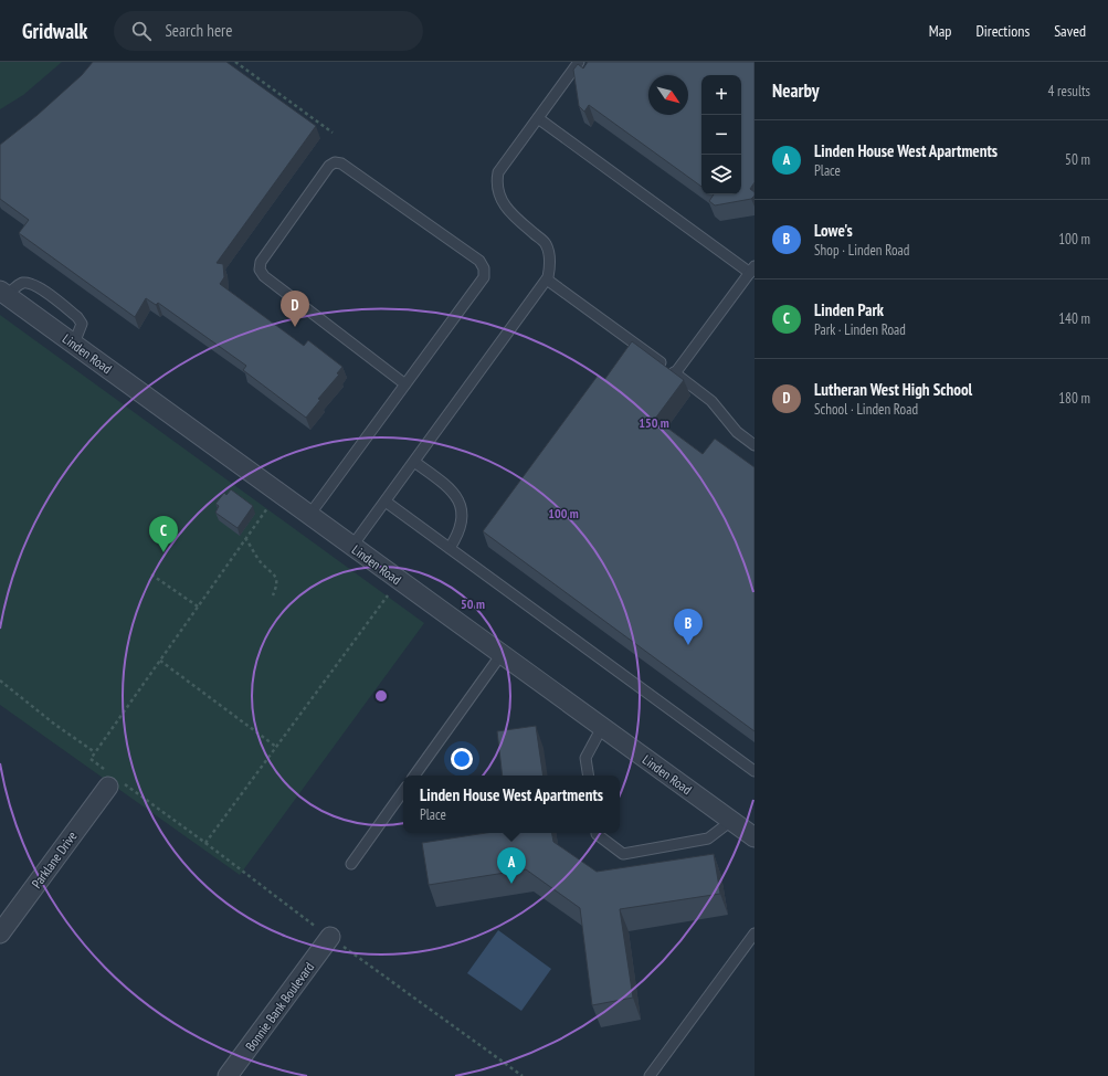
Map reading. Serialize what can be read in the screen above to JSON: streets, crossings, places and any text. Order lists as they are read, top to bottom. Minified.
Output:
{"streets":{"street":["Linden Road","Parklane Drive","Bonnie Bank Boulevard"]},"north":"bottom right","page":{"header":"Gridwalk","search":"Search here","nav":["Map","Directions","Saved"],"heading":["Nearby","4 results"],"map_buttons":["+","−"],"list":[{"mark":"A","name":"Linden House West Apartments","note":"Place","value":"50 m"},{"mark":"B","name":"Lowe's","note":"Shop · Linden Road","value":"100 m"},{"mark":"C","name":"Linden Park","note":"Park · Linden Road","value":"140 m"},{"mark":"D","name":"Lutheran West High School","note":"School · Linden Road","value":"180 m"}],"pins":["D","C","B","A"],"popup":["Linden House West Apartments","Place"]},"rings":["150 m","100 m","50 m"]}
